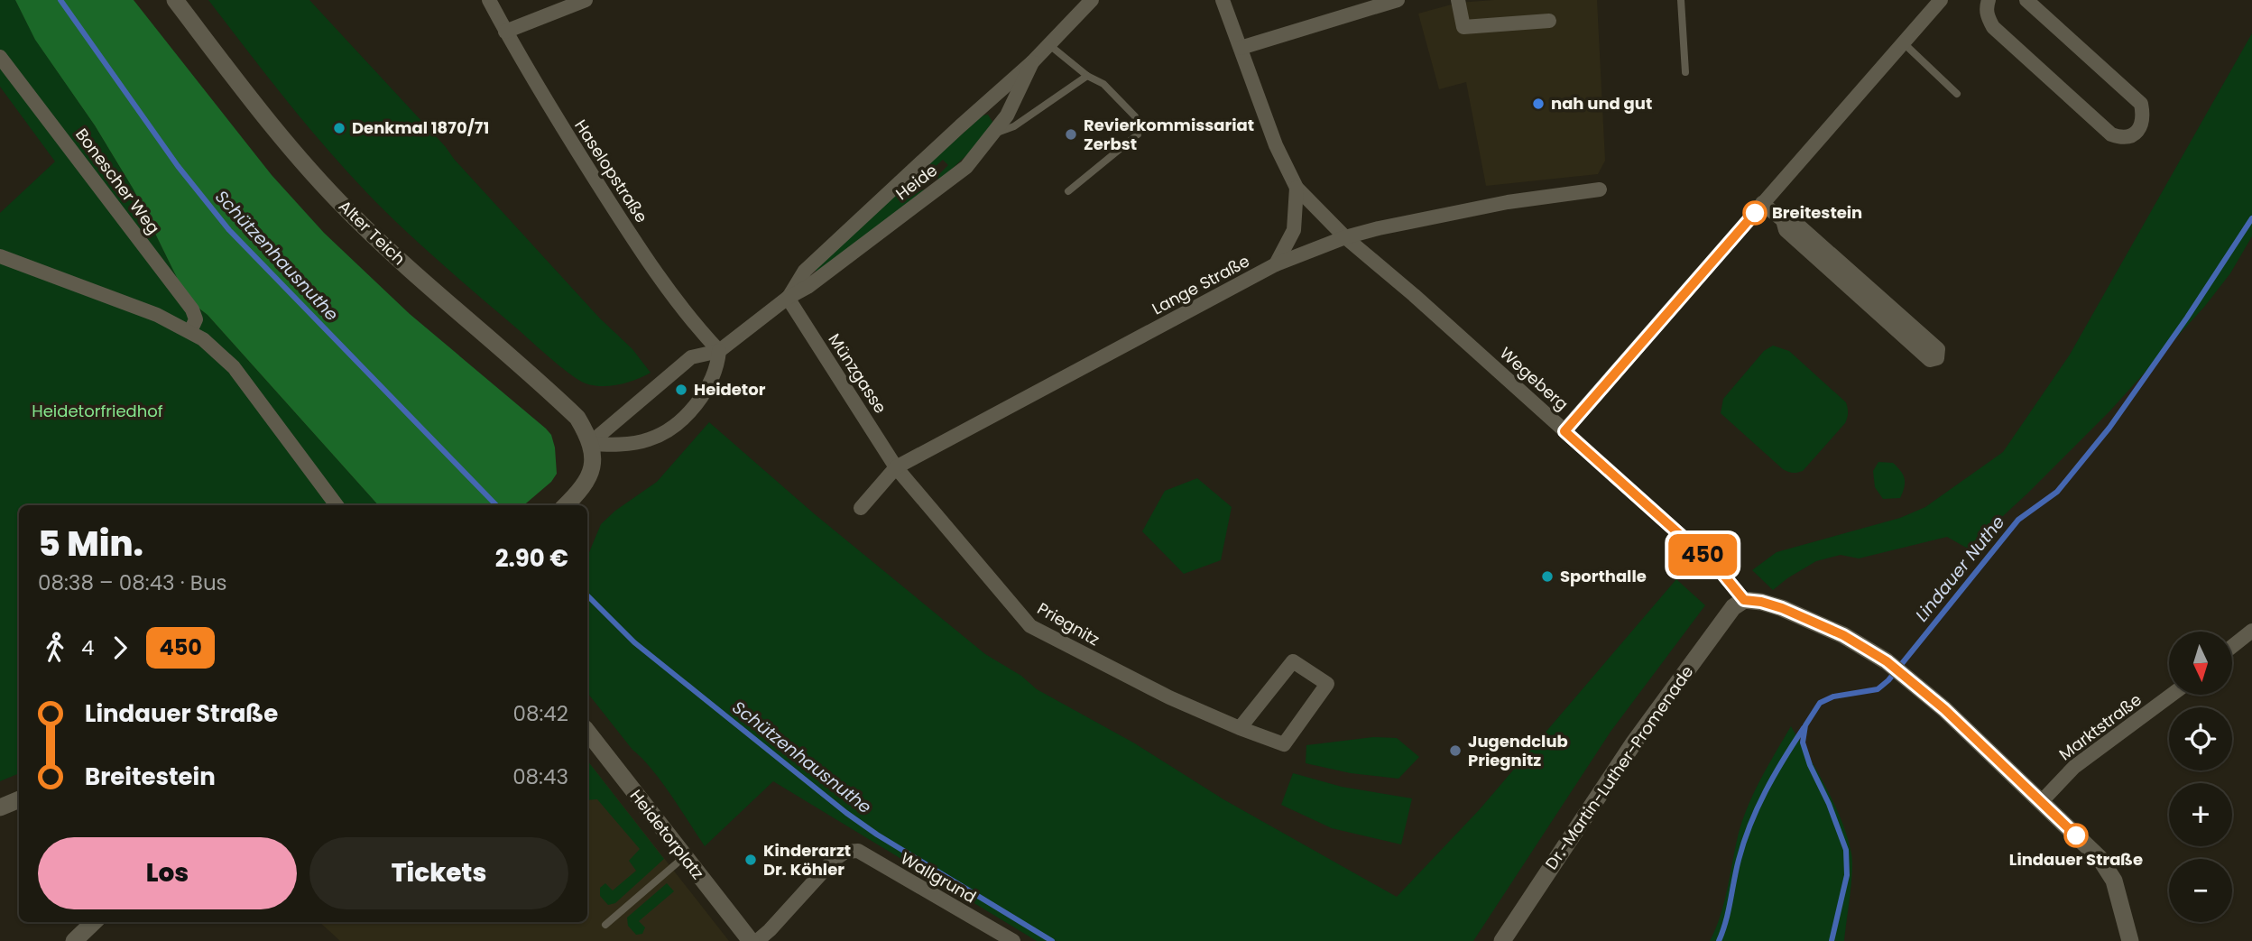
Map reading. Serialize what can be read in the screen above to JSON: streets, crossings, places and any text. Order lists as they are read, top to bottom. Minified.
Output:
{"streets":{"street":["Haselopstraße","Bonescher Weg","Heide","Alter Teich","Lange Straße","Münzgasse","Wegeberg","Priegnitz","Marktstraße","Dr.-Martin-Luther-Promenade","Heidetorplatz","Wallgrund"]},"crossings":[["Haselopstraße","Heide"],["Heide","Alter Teich"],["Heide","Münzgasse"],["Lange Straße","Münzgasse"],["Lange Straße","Wegeberg"],["Lange Straße","Priegnitz"],["Münzgasse","Priegnitz"],["Wegeberg","Dr.-Martin-Luther-Promenade"]],"water":["Schützenhausnuthe","Lindauer Nuthe"],"parks":["Heidetorfriedhof"],"places":["nah und gut","Denkmal 1870/71","Revierkommissariat Zerbst","Breitestein","Heidetor","Sporthalle","Jugendclub Priegnitz","Lindauer Straße","Kinderarzt Dr. Köhler"],"lines":["bus line 450"],"north":"bottom","page":{"on_map":"450","heading":["5 Min.","08:38 – 08:43 · Bus","2.90 €"],"legs":["4","450"],"map_buttons":["+","−"],"list":[{"name":"Lindauer Straße","value":"08:42"},{"name":"Breitestein","value":"08:43"}],"buttons":["Los","Tickets"]}}
